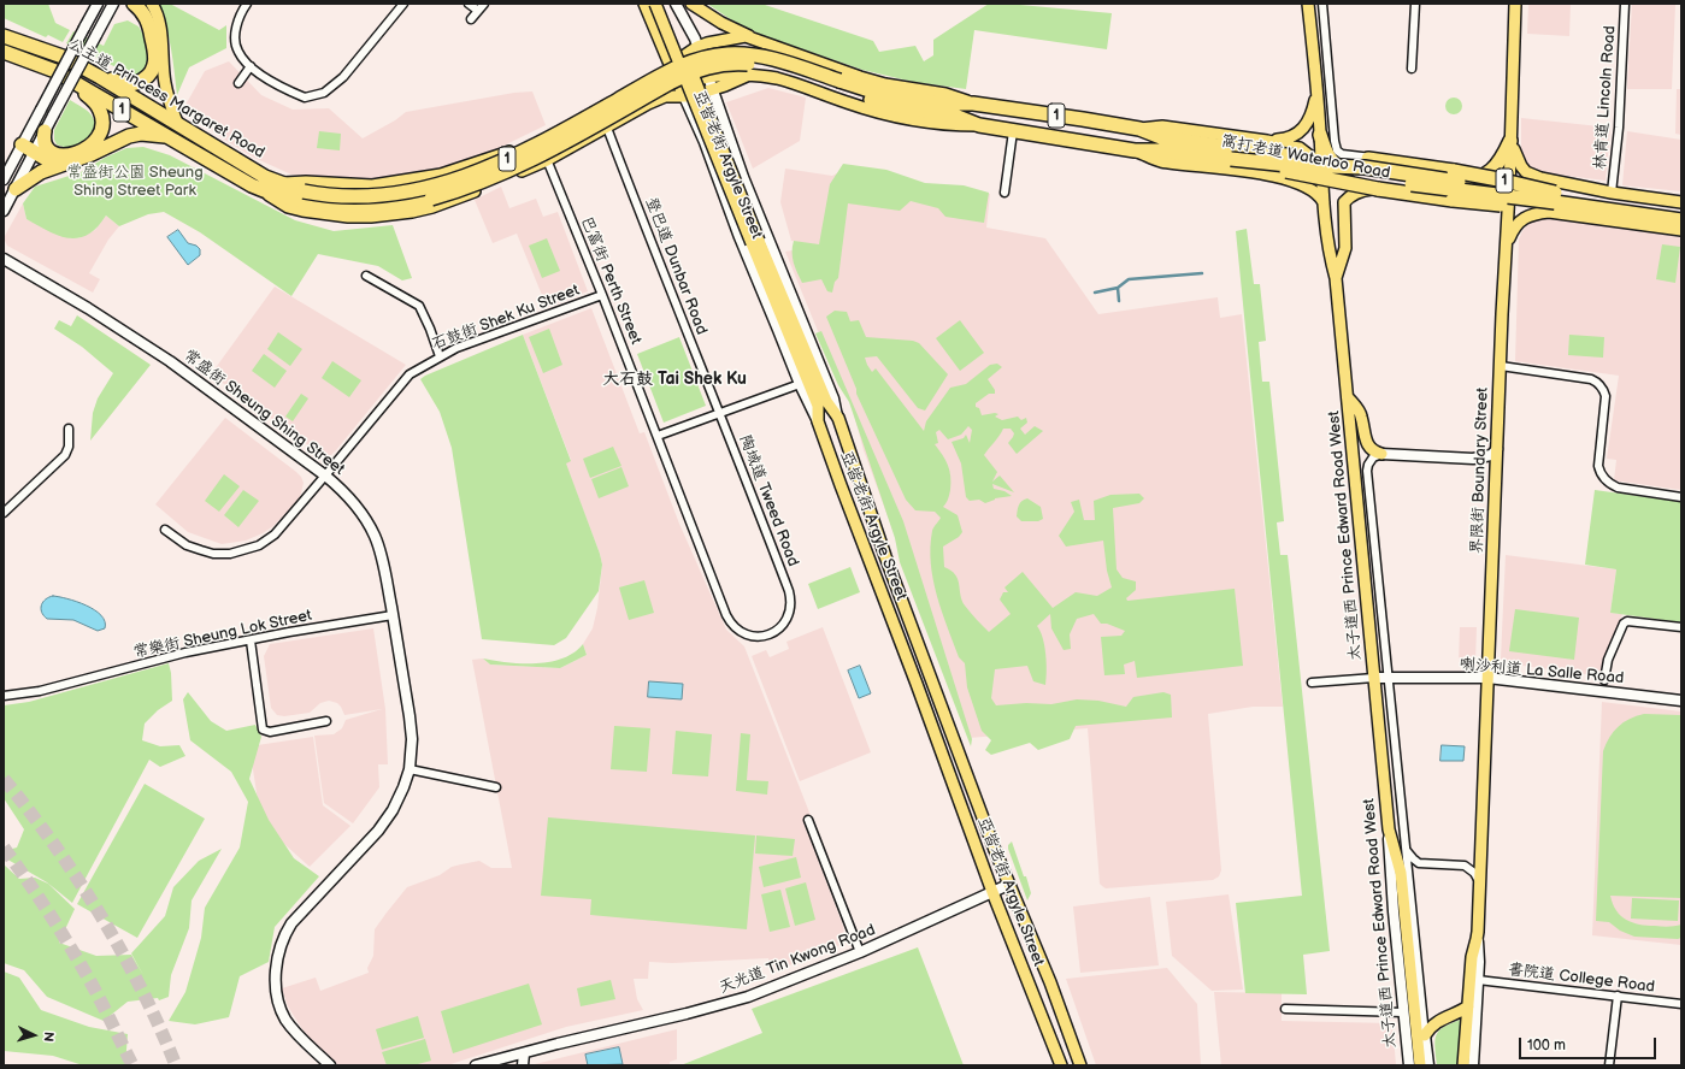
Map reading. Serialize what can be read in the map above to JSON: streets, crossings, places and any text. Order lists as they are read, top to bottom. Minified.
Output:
{"streets":{"highway":["公主道 Princess Margaret Road","1","窩打老道 Waterloo Road"],"main road":["亞皆老街 Argyle Street","界限街 Boundary Street","太子道西 Prince Edward Road West"],"street":["林肯道 Lincoln Road","登巴道 Dunbar Road","巴富街 Perth Street","石鼓街 Shek Ku Street","常盛街 Sheung Shing Street","陶域道 Tweed Road","常樂街 Sheung Lok Street","喇沙利道 La Salle Road","天光道 Tin Kwong Road","書院道 College Road"]},"crossings":[["公主道 Princess Margaret Road","窩打老道 Waterloo Road"],["公主道 Princess Margaret Road","亞皆老街 Argyle Street"],["公主道 Princess Margaret Road","登巴道 Dunbar Road"],["公主道 Princess Margaret Road","巴富街 Perth Street"],["窩打老道 Waterloo Road","亞皆老街 Argyle Street"],["窩打老道 Waterloo Road","界限街 Boundary Street"],["窩打老道 Waterloo Road","太子道西 Prince Edward Road West"],["亞皆老街 Argyle Street","天光道 Tin Kwong Road"],["登巴道 Dunbar Road","陶域道 Tweed Road"],["巴富街 Perth Street","石鼓街 Shek Ku Street"],["巴富街 Perth Street","陶域道 Tweed Road"],["石鼓街 Shek Ku Street","常盛街 Sheung Shing Street"],["常盛街 Sheung Shing Street","常樂街 Sheung Lok Street"],["界限街 Boundary Street","喇沙利道 La Salle Road"],["界限街 Boundary Street","書院道 College Road"],["太子道西 Prince Edward Road West","喇沙利道 La Salle Road"]],"districts":["大石鼓 Tai Shek Ku"],"parks":["常盛街公園 Sheung Shing Street Park"],"scale_bar":"100 m","north":"right"}
